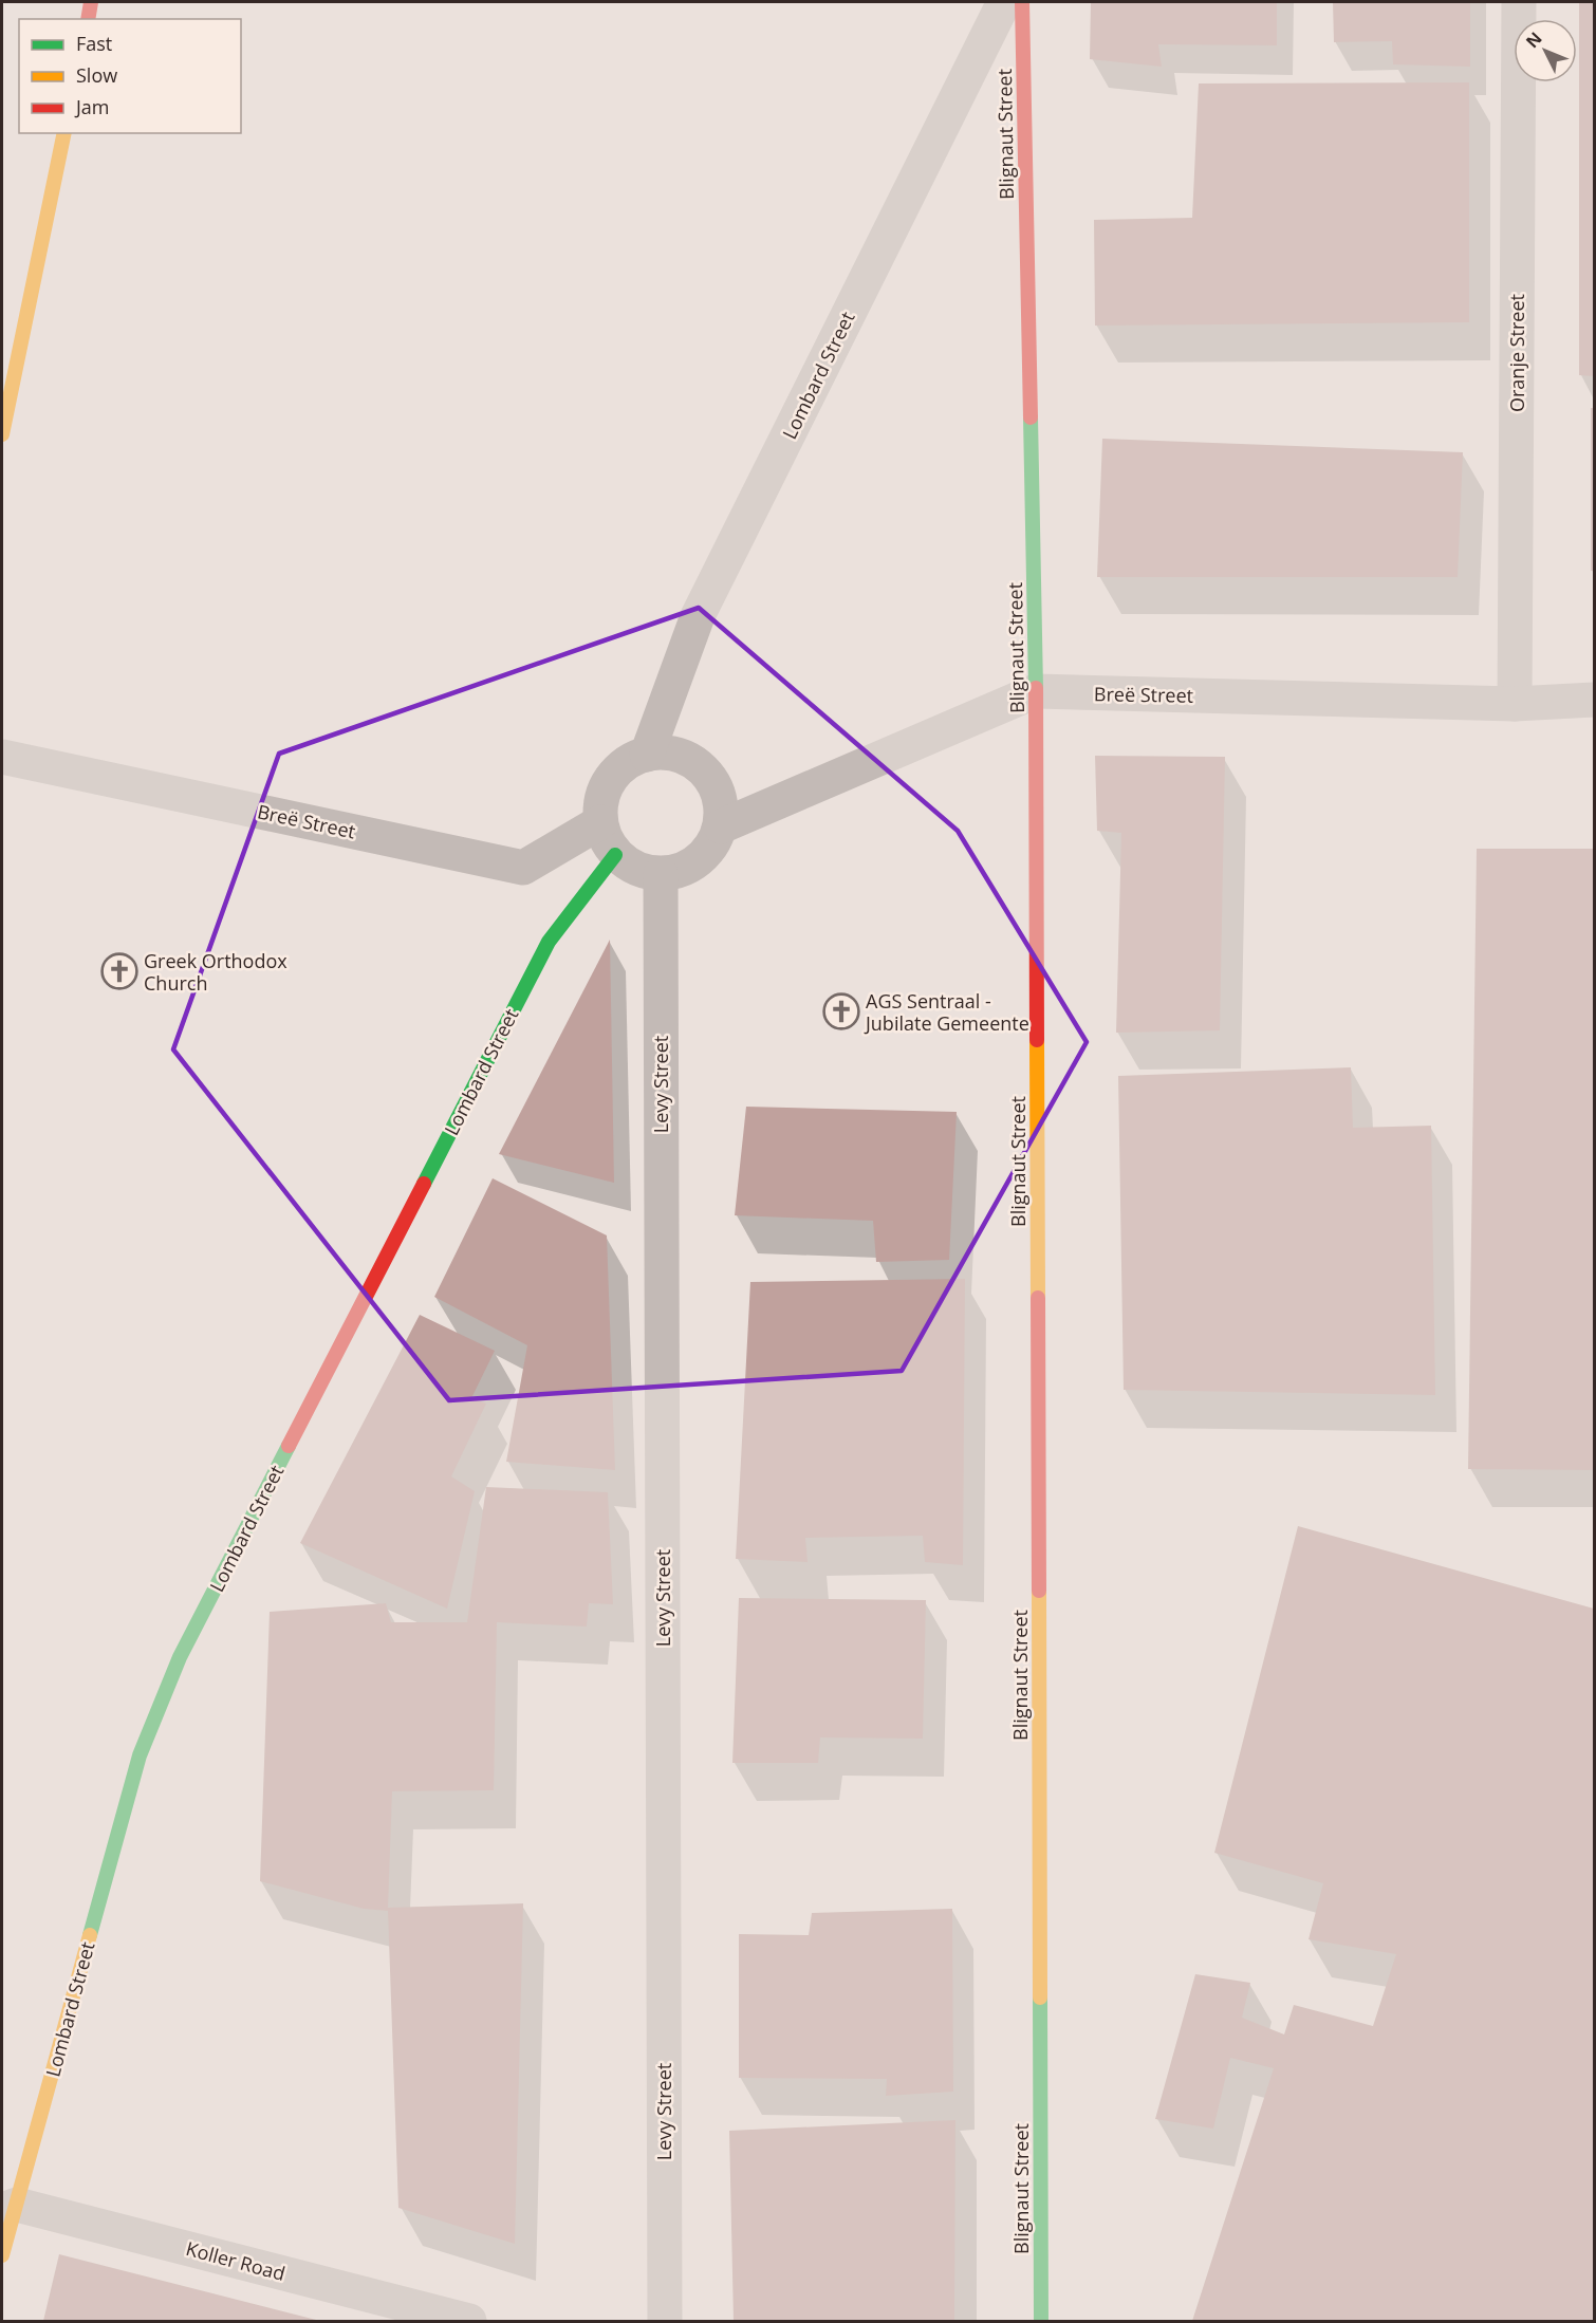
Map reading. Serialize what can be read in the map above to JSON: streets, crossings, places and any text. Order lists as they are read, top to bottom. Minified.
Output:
{"streets":{"street":["Blignaut Street","Oranje Street","Lombard Street","Breë Street","Levy Street","Koller Road"]},"crossings":[["Blignaut Street","Breë Street"],["Oranje Street","Breë Street"],["Lombard Street","Breë Street"],["Lombard Street","Levy Street"],["Lombard Street","Koller Road"],["Breë Street","Levy Street"]],"places":{"church":["Greek Orthodox Church","AGS Sentraal - Jubilate Gemeente"]},"legend":["Fast","Slow","Jam"],"north":"top left"}
